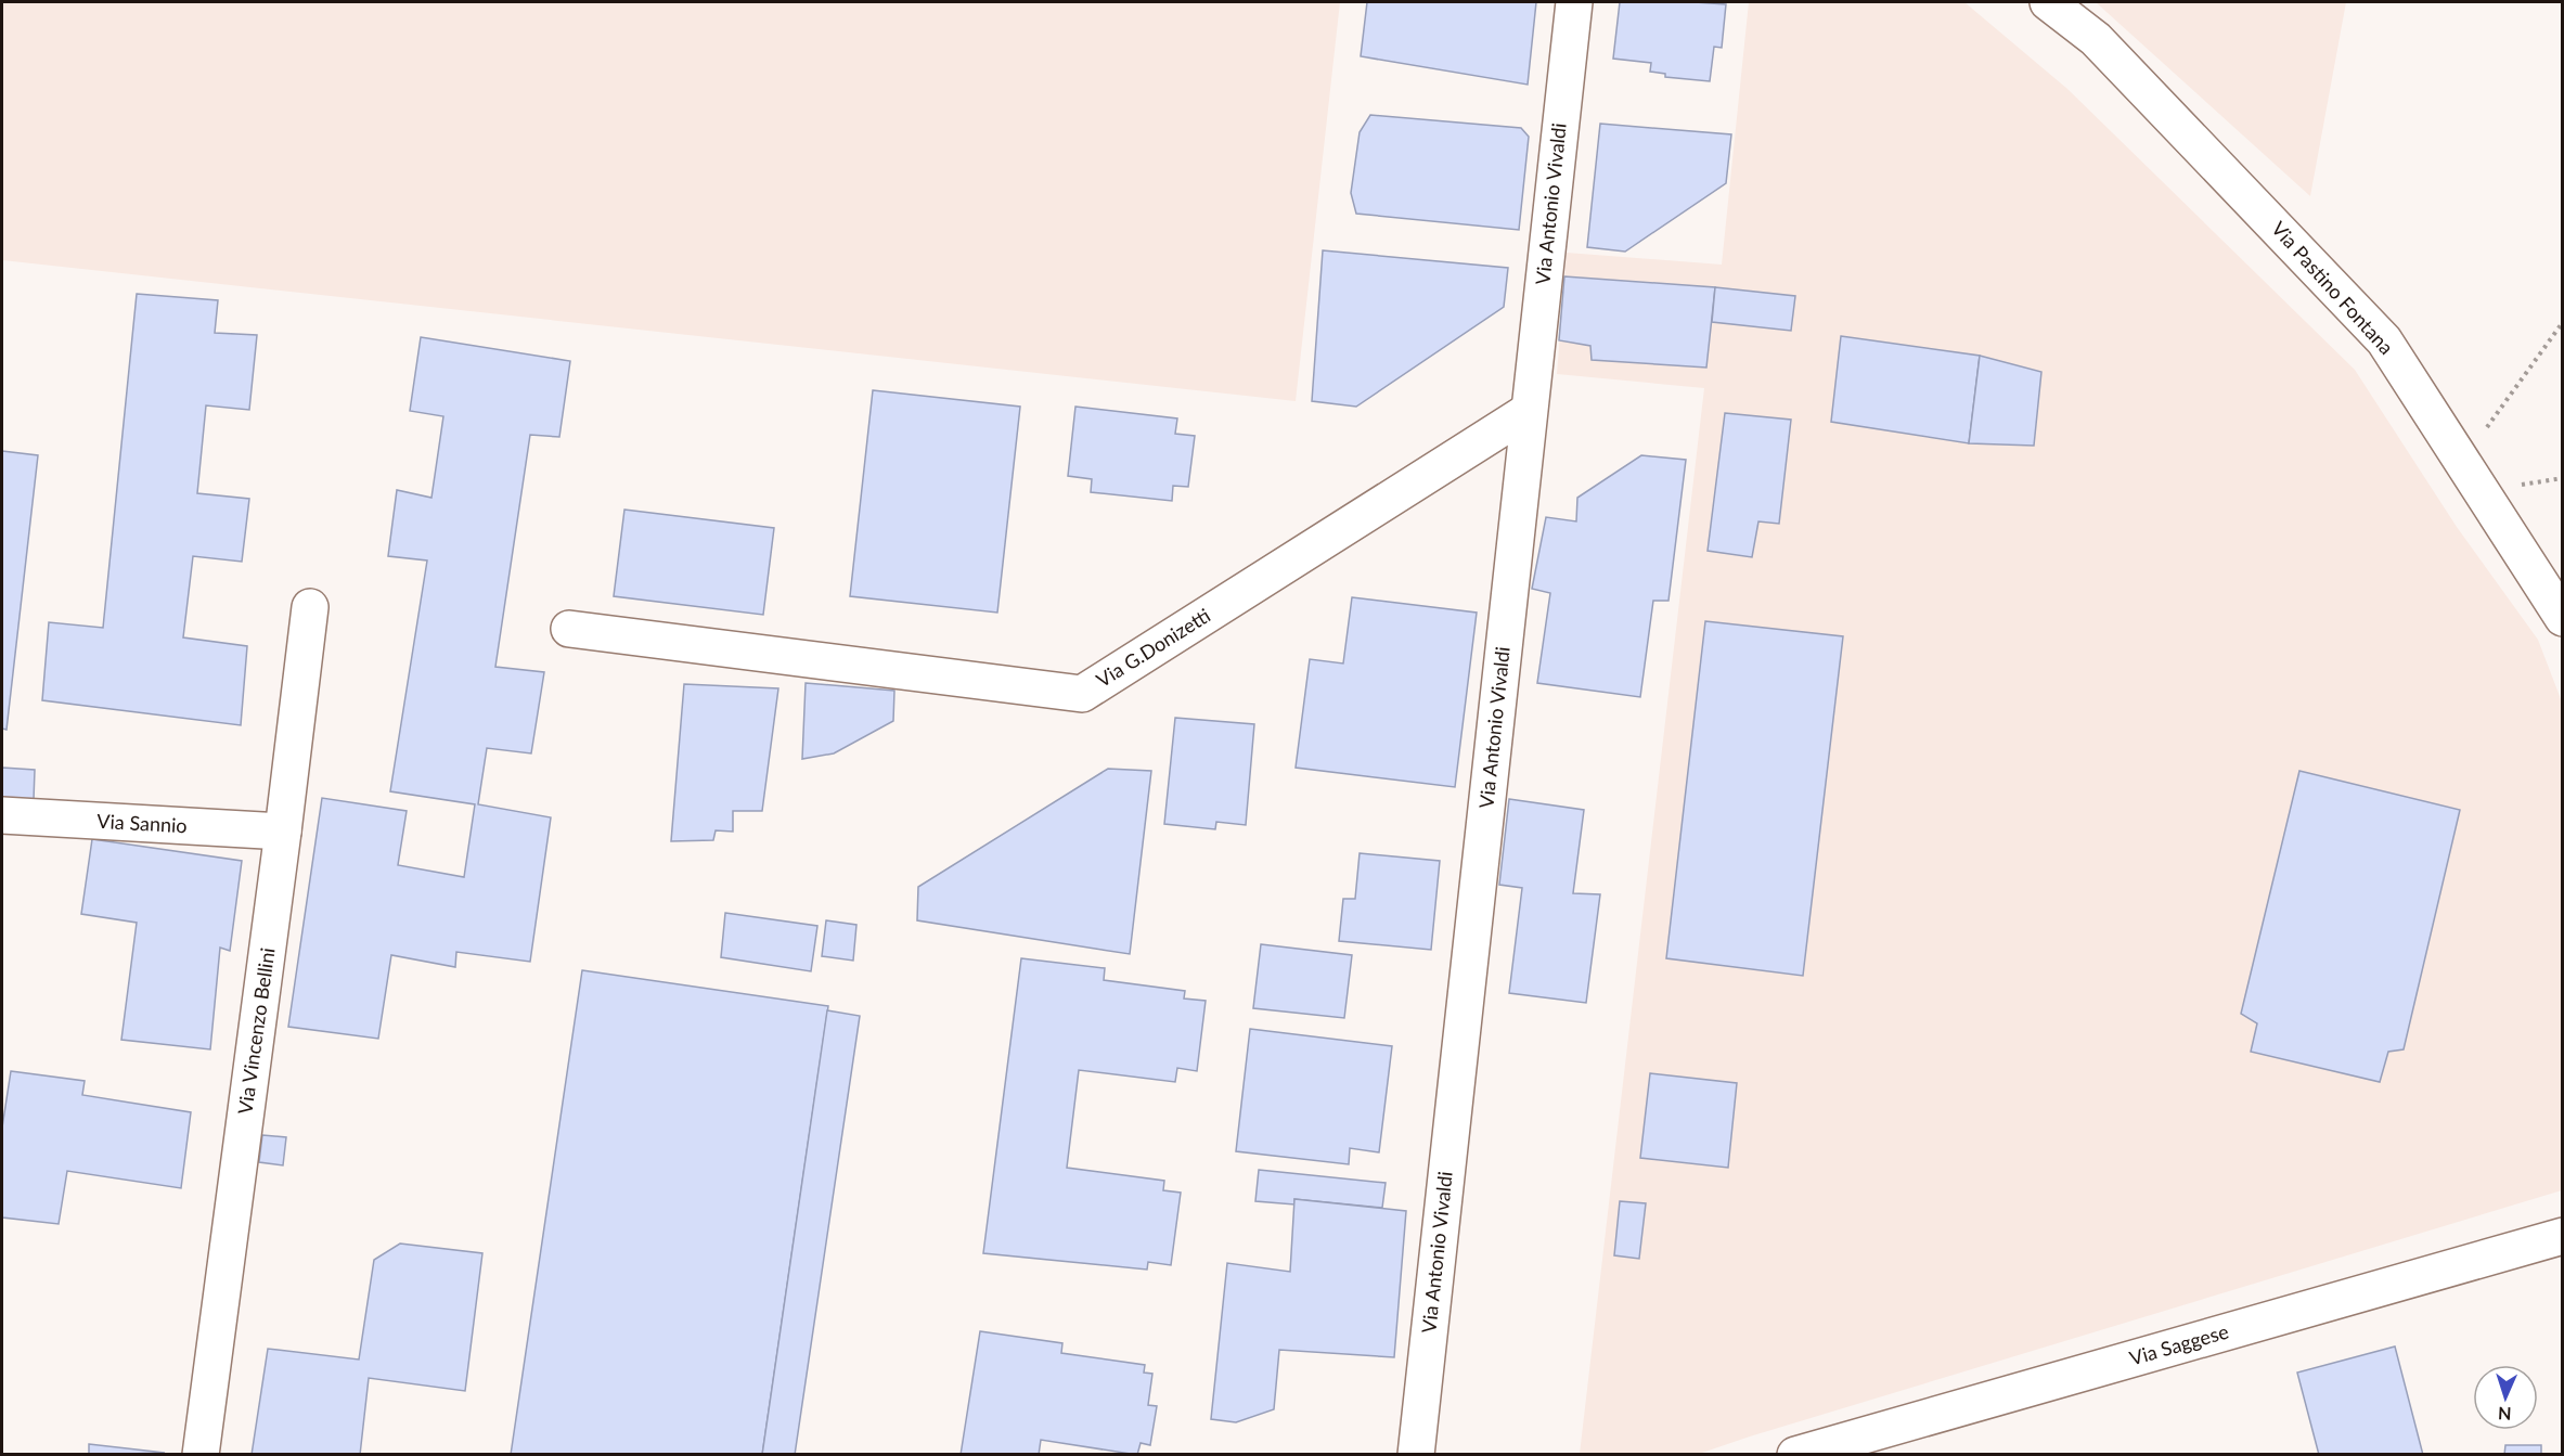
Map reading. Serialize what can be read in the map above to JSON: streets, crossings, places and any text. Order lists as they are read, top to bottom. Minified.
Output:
{"streets":{"street":["Via Antonio Vivaldi","Via Pastino Fontana","Via G.Donizetti","Via Sannio","Via Vincenzo Bellini","Via Saggese"]},"crossings":[["Via Antonio Vivaldi","Via G.Donizetti"],["Via Sannio","Via Vincenzo Bellini"]],"north":"bottom"}
